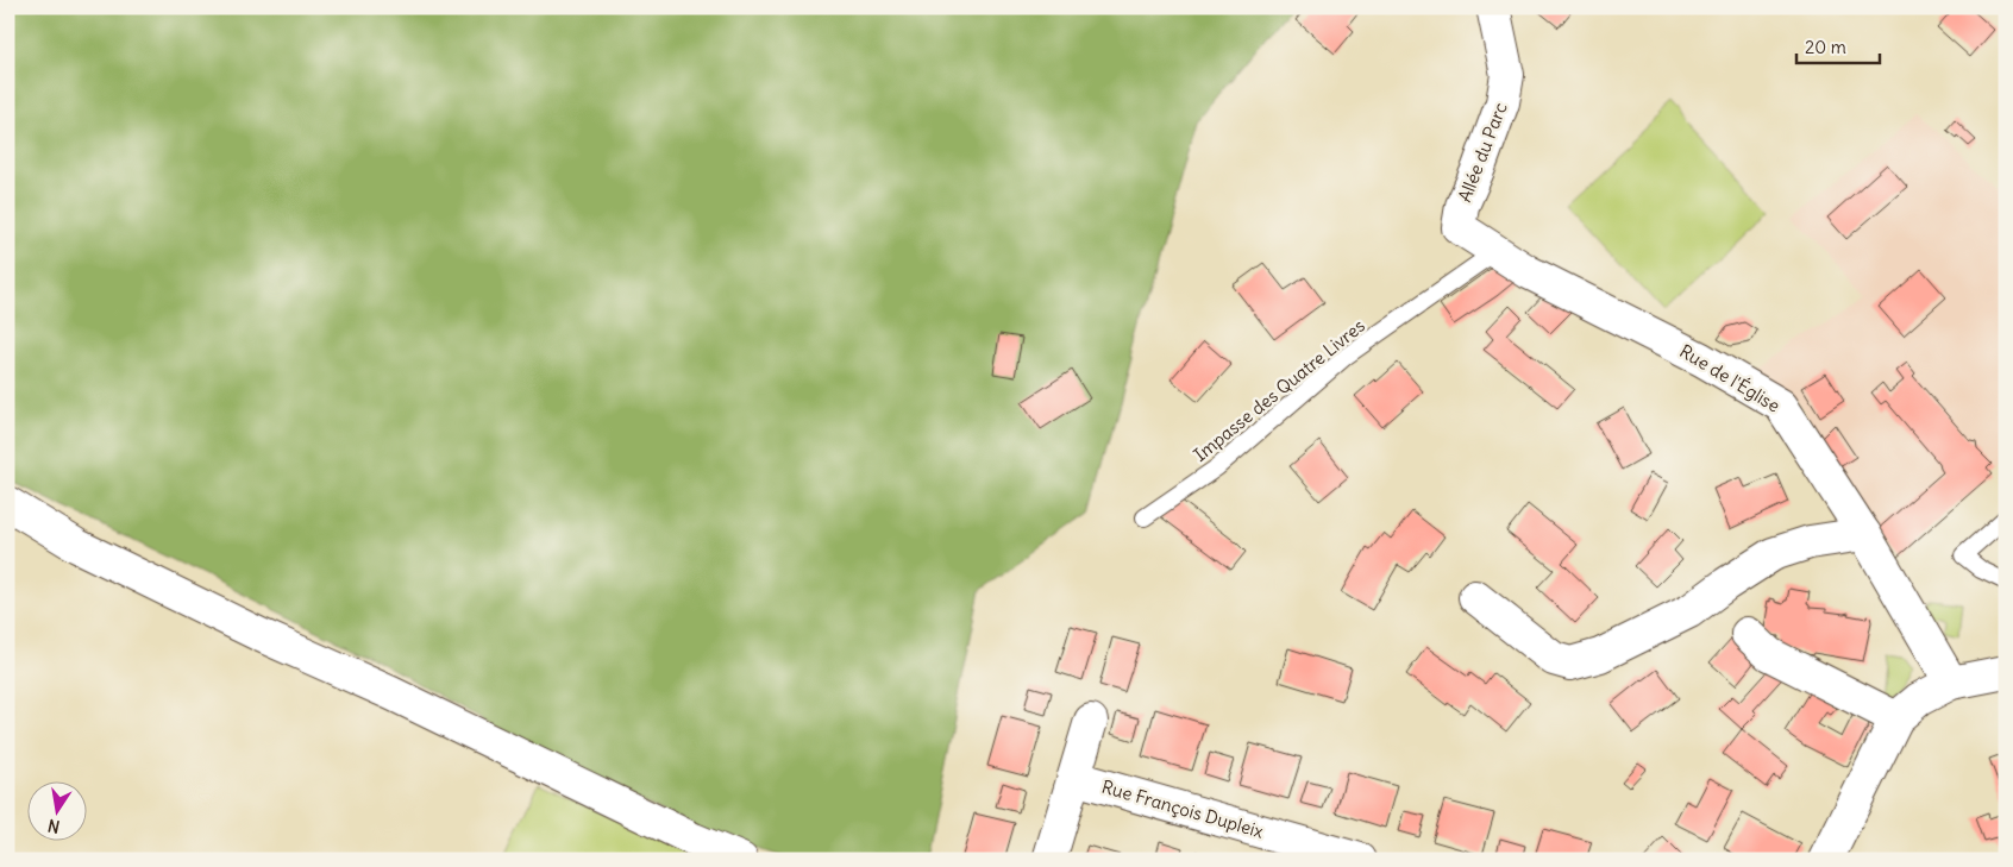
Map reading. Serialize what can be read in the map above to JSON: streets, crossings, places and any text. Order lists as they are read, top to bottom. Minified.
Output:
{"streets":{"street":["Allée du Parc","Rue de l'Église","Rue François Dupleix"],"lane":["Impasse des Quatre Livres"]},"crossings":[["Allée du Parc","Rue de l'Église"],["Rue de l'Église","Impasse des Quatre Livres"]],"scale_bar":"20 m","north":"bottom"}
